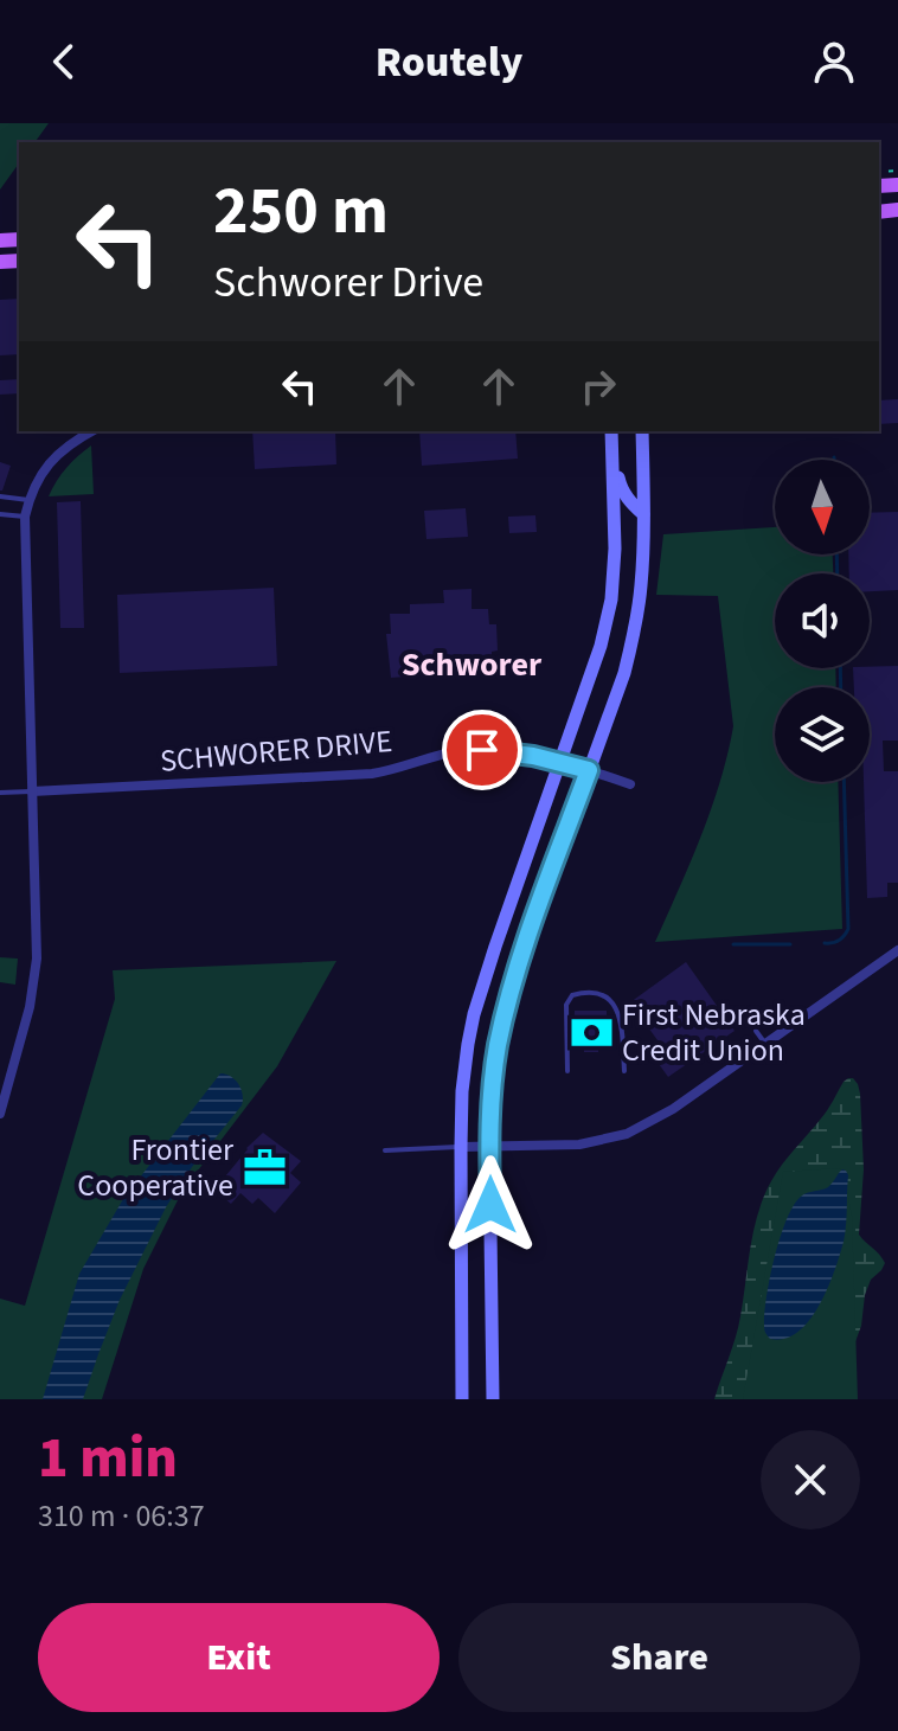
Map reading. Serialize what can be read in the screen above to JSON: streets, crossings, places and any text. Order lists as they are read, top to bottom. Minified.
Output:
{"streets":{"street":["SCHWORER DRIVE"]},"districts":["Schworer"],"places":{"bank":["First Nebraska Credit Union"],"office":["Frontier Cooperative"]},"north":"bottom","page":{"header":"Routely","turn":["250 m","Schworer Drive"],"heading":["1 min","310 m · 06:37"],"buttons":["Exit","Share"]}}
